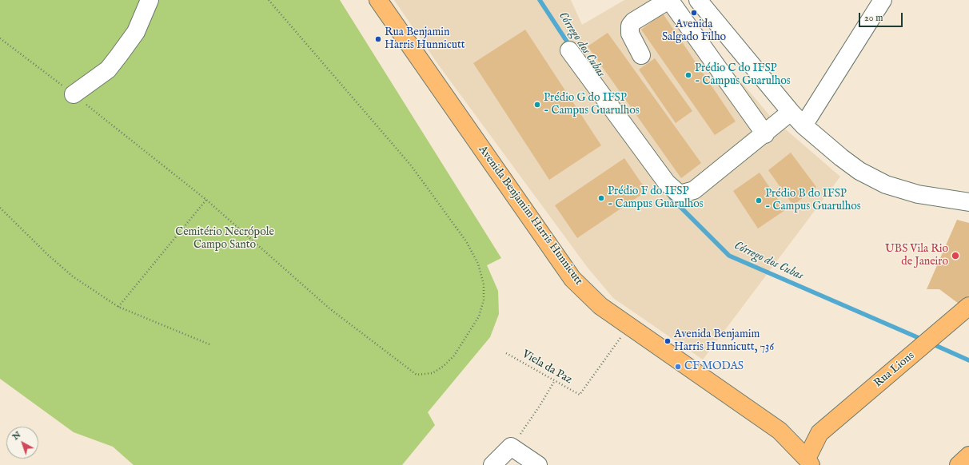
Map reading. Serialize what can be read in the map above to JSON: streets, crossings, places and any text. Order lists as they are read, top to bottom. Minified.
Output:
{"streets":{"main road":["Avenida Benjamim Harris Hunnicutt","Rua Lions"],"path":["Viela da Paz"]},"crossings":[["Avenida Benjamim Harris Hunnicutt","Viela da Paz"],["Avenida Benjamim Harris Hunnicutt","Rua Lions"]],"water":["Córrego dos Cubas"],"parks":["Cemitério Necrópole Campo Santo"],"places":["Avenida Salgado Filho","Rua Benjamin Harris Hunnicutt","Prédio C do IFSP - Campus Guarulhos","Prédio G do IFSP - Campus Guarulhos","Prédio F do IFSP - Campus Guarulhos","Prédio B do IFSP - Campus Guarulhos","UBS Vila Rio de Janeiro","Avenida Benjamim Harris Hunnicutt, 736","CF MODAS"],"scale_bar":"20 m","north":"top left"}
